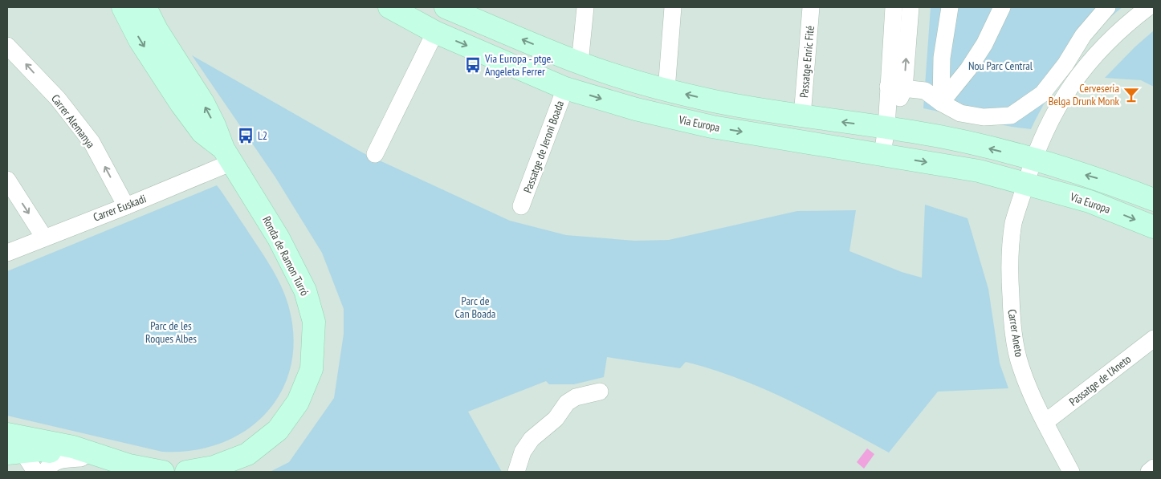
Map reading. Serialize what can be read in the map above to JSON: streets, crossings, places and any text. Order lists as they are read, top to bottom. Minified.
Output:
{"streets":{"street":["Passatge Enric Fité","Carrer Alemanya","Via Europa","Passatge de Jeroni Boada","Carrer Euskadi","Ronda de Ramon Turró","Carrer Aneto","Passatge de l'Aneto"]},"crossings":[["Carrer Alemanya","Carrer Euskadi"],["Via Europa","Passatge de Jeroni Boada"],["Via Europa","Carrer Aneto"],["Carrer Euskadi","Ronda de Ramon Turró"],["Carrer Aneto","Passatge de l'Aneto"]],"parks":["Nou Parc Central","Parc de Can Boada","Parc de les Roques Albes"],"places":{"bus stop":["Via Europa - ptge. Angeleta Ferrer","L2"],"bar":["Cerveseria Belga Drunk Monk"]}}
